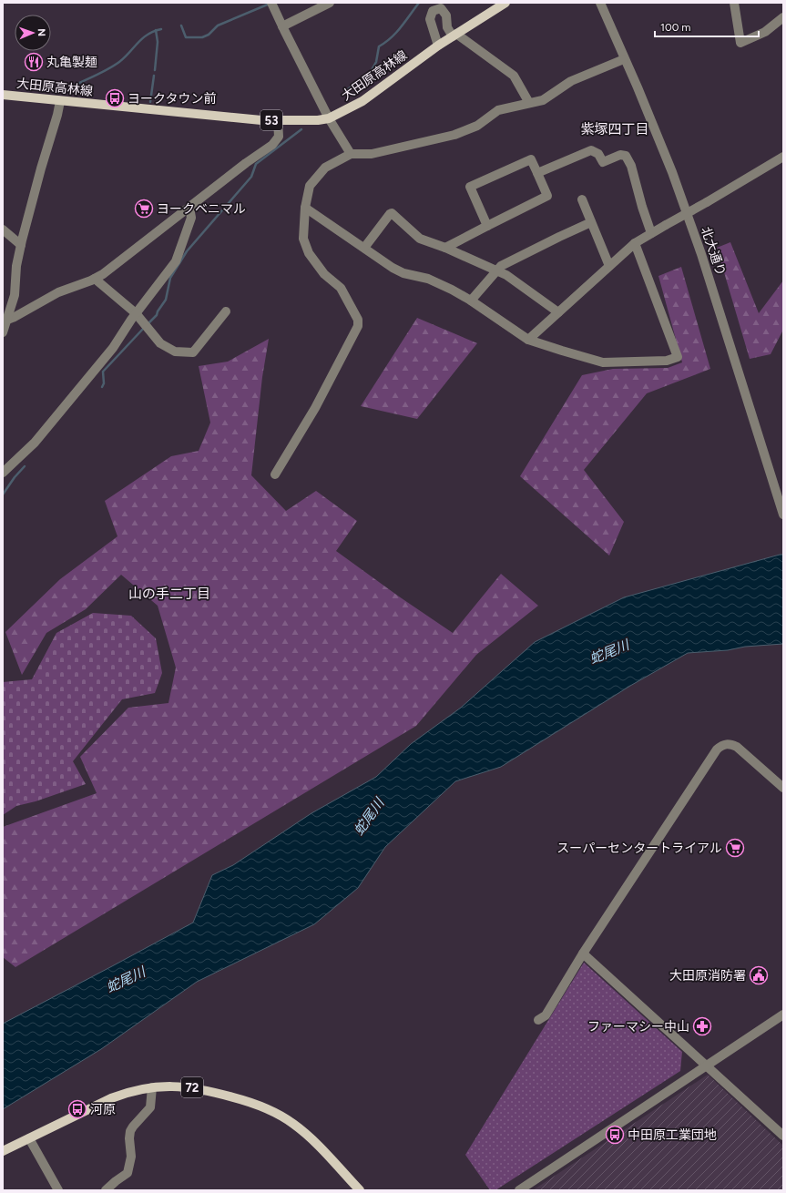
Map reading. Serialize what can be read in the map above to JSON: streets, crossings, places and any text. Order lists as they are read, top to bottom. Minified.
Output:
{"streets":{"main road":["大田原高林線","53","72"],"street":["北大通り"]},"districts":["紫塚四丁目","山の手二丁目"],"water":["蛇尾川"],"places":{"restaurant":["丸亀製麺"],"bus stop":["ヨークタウン前","河原","中田原工業団地"],"supermarket":["ヨークベニマル","スーパーセンタートライアル"],"public building":["大田原消防署"],"pharmacy":["ファーマシー中山"]},"scale_bar":"100 m","north":"right"}
